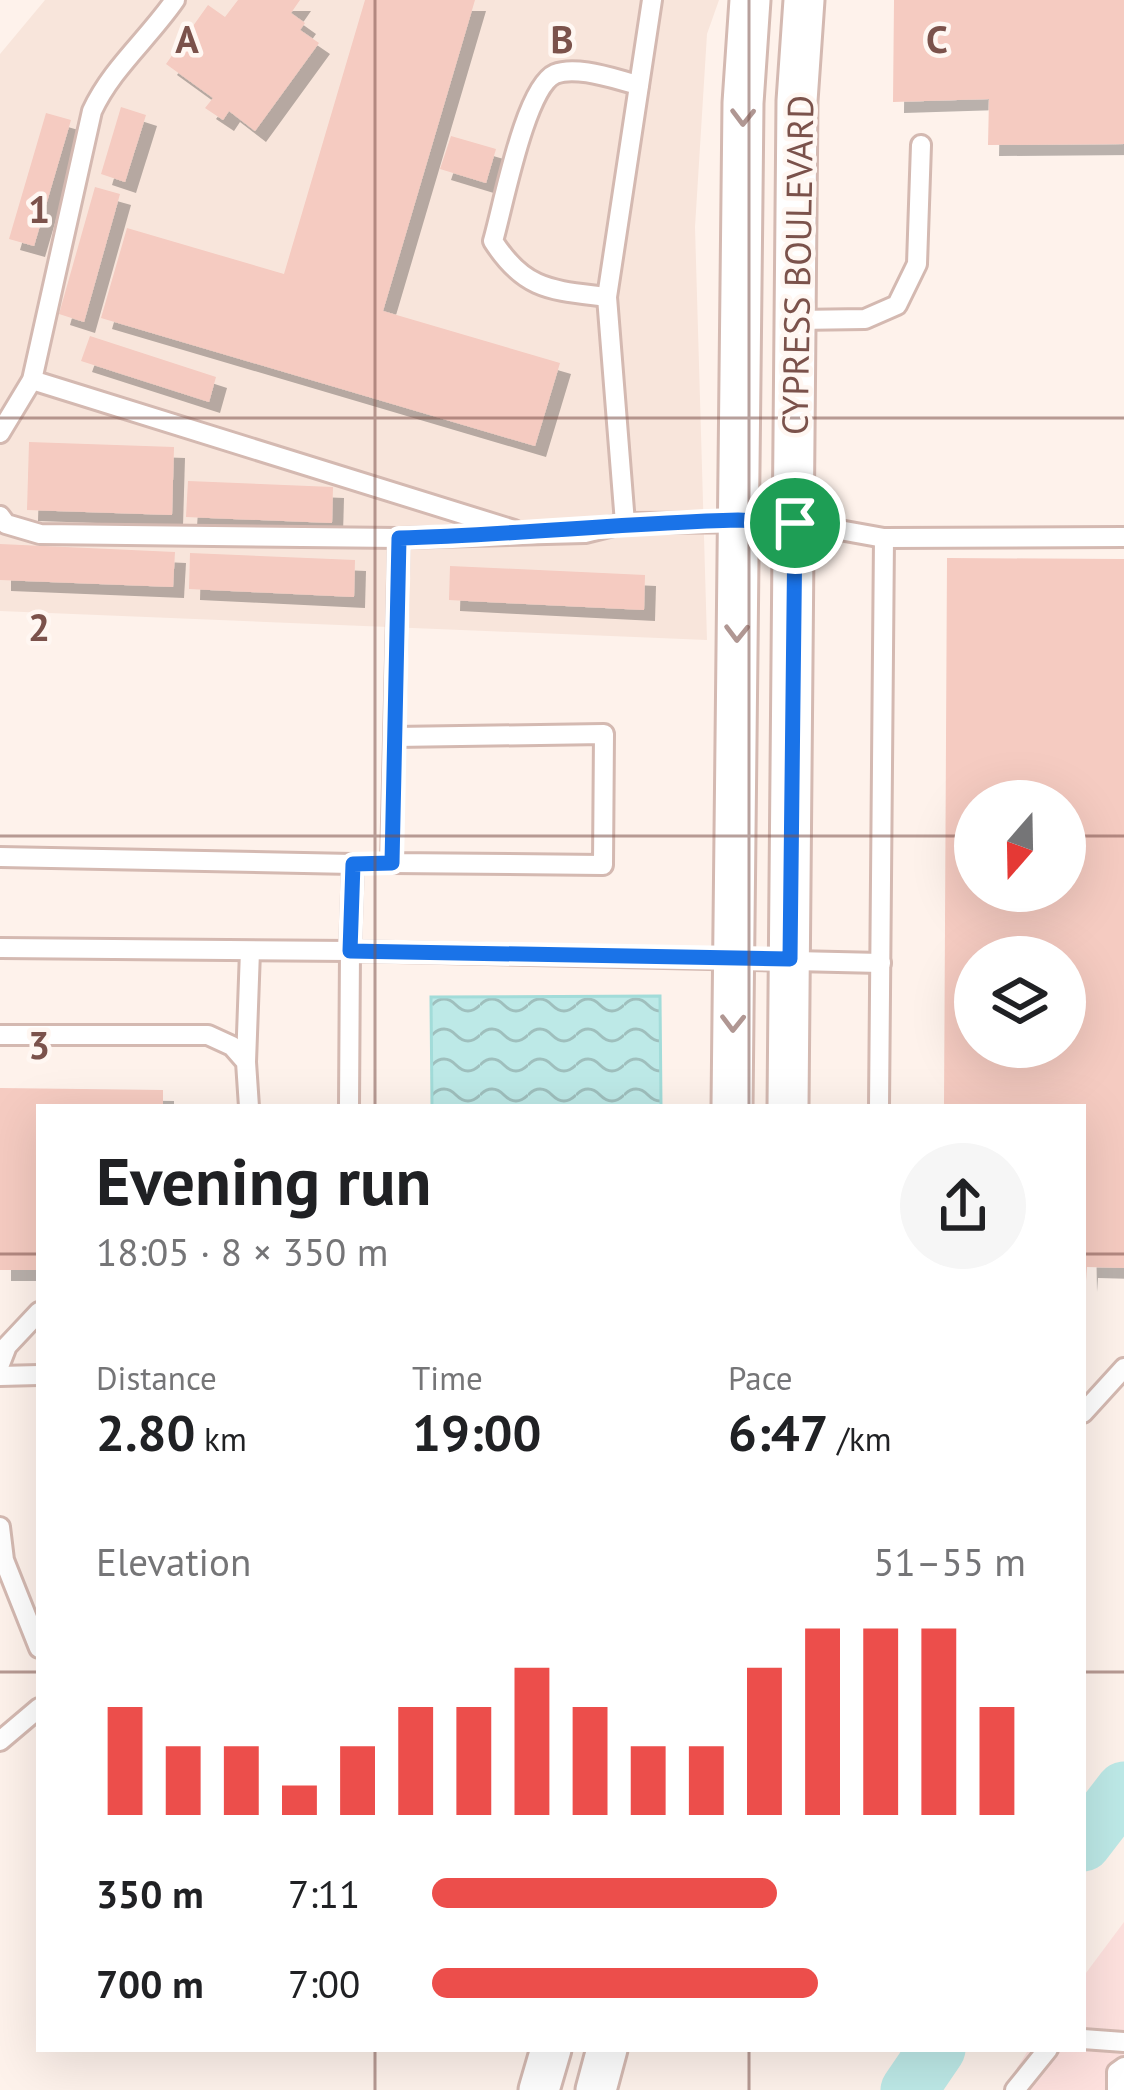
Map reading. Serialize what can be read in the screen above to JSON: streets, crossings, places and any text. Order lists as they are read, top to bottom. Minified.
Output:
{"streets":{"street":["CYPRESS BOULEVARD"]},"north":"bottom","page":{"heading":["Evening run","18:05 · 8 × 350 m"],"stats":[["Distance","2.80 km"],["Time","19:00"],["Pace","6:47 /km"]],"chart":["Elevation","51–55 m"],"list":[{"name":"350 m","note":"7:11"},{"name":"700 m","note":"7:00"}]},"grid":{"columns":["A","B","C"],"rows":["1","2","3"]}}
